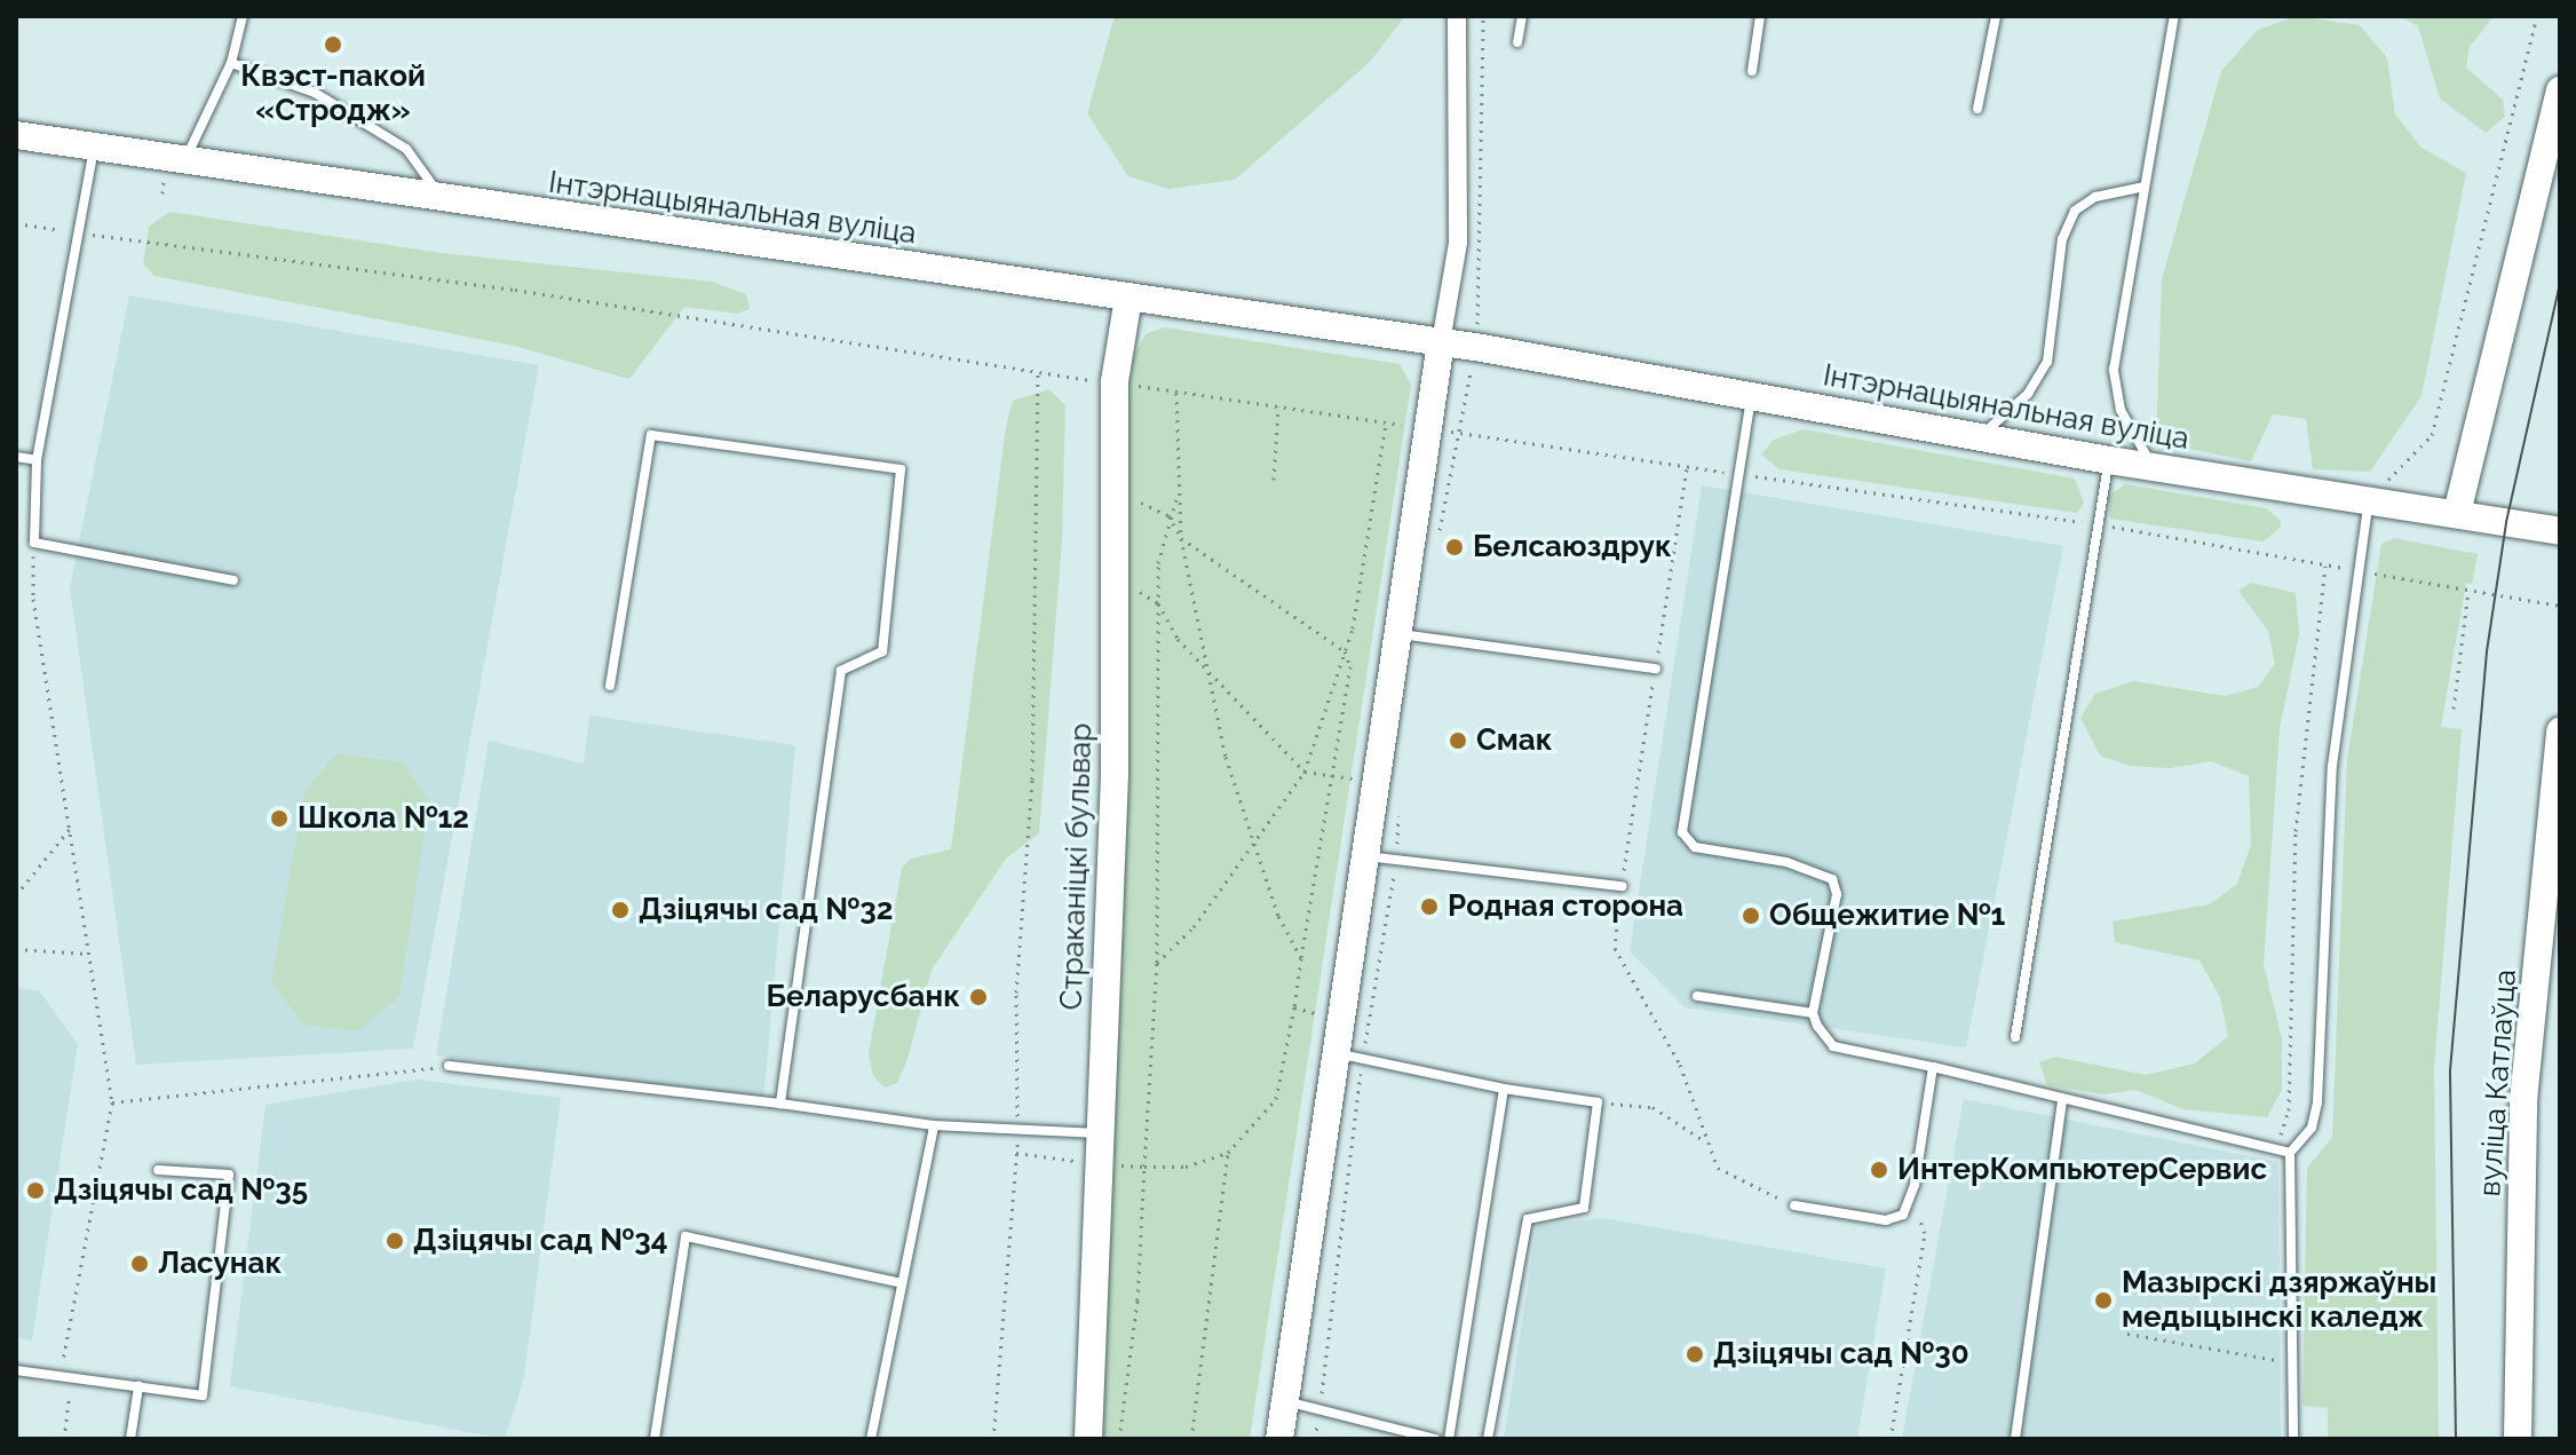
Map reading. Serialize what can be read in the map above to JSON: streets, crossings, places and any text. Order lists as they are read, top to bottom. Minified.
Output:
{"streets":{"main road":["Інтэрнацыянальная вуліца","Страканіцкі бульвар","вуліца Катлаўца"]},"crossings":[["Інтэрнацыянальная вуліца","Страканіцкі бульвар"]],"places":["Квэст-пакой «Стродж»","Белсаюздрук","Смак","Школа №12","Родная сторона","Дзіцячы сад №32","Общежитие №1","Беларусбанк","ИнтерКомпьютерСервис","Дзіцячы сад №35","Дзіцячы сад №34","Ласунак","Мазырскі дзяржаўны медыцынскі каледж","Дзіцячы сад №30"]}
